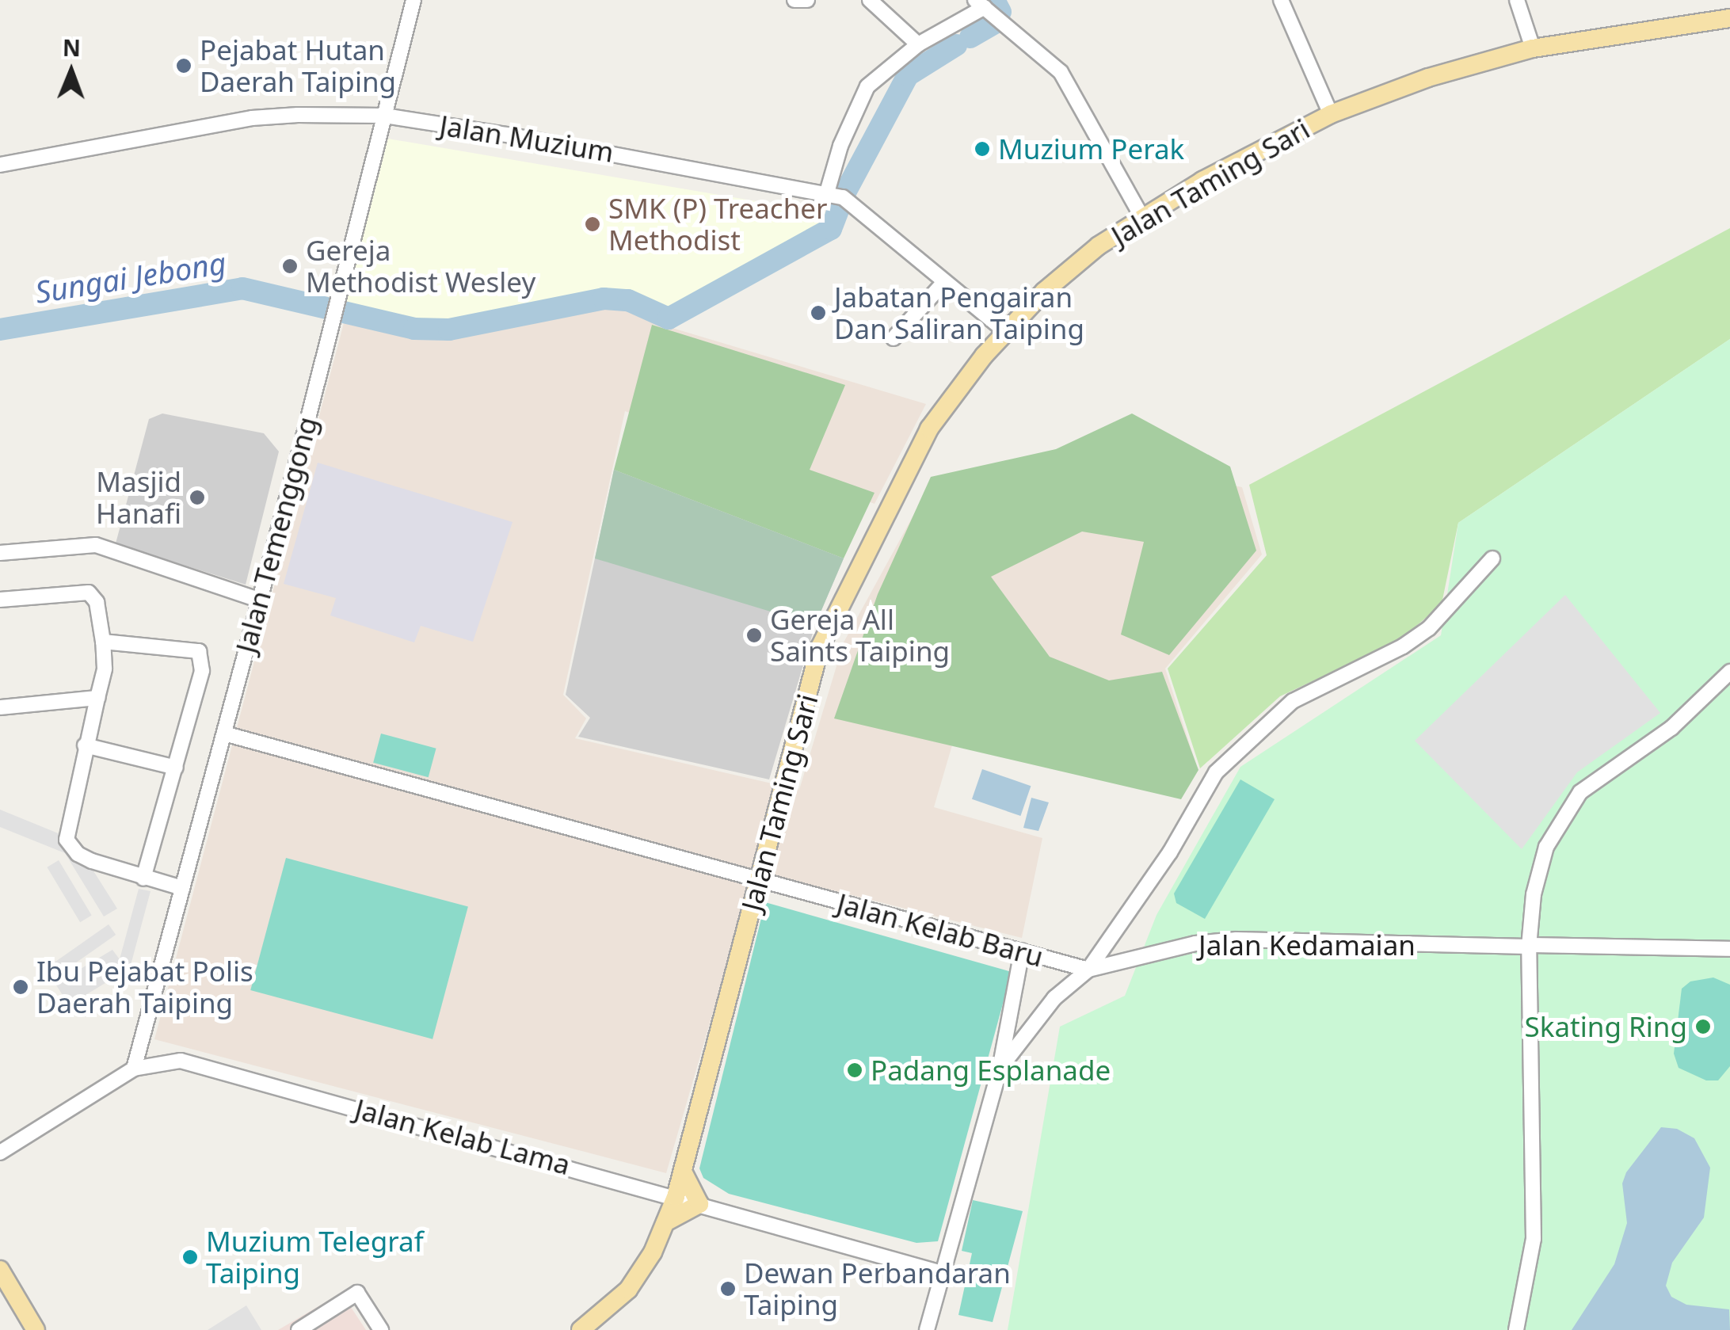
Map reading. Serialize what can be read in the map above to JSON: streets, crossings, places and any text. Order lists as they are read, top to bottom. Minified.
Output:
{"streets":{"main road":["Jalan Taming Sari"],"street":["Jalan Muzium","Jalan Temenggong","Jalan Kelab Baru","Jalan Kedamaian","Jalan Kelab Lama"]},"crossings":[["Jalan Muzium","Jalan Taming Sari"],["Jalan Muzium","Jalan Temenggong"],["Jalan Taming Sari","Jalan Kelab Baru"],["Jalan Taming Sari","Jalan Kelab Lama"],["Jalan Temenggong","Jalan Kelab Baru"],["Jalan Temenggong","Jalan Kelab Lama"],["Jalan Kelab Baru","Jalan Kedamaian"]],"water":["Sungai Jebong"],"places":["Pejabat Hutan Daerah Taiping","Muzium Perak","SMK (P) Treacher Methodist","Gereja Methodist Wesley","Jabatan Pengairan Dan Saliran Taiping","Masjid Hanafi","Gereja All Saints Taiping","Ibu Pejabat Polis Daerah Taiping","Skating Ring","Padang Esplanade","Muzium Telegraf Taiping","Dewan Perbandaran Taiping"],"north":"top"}
